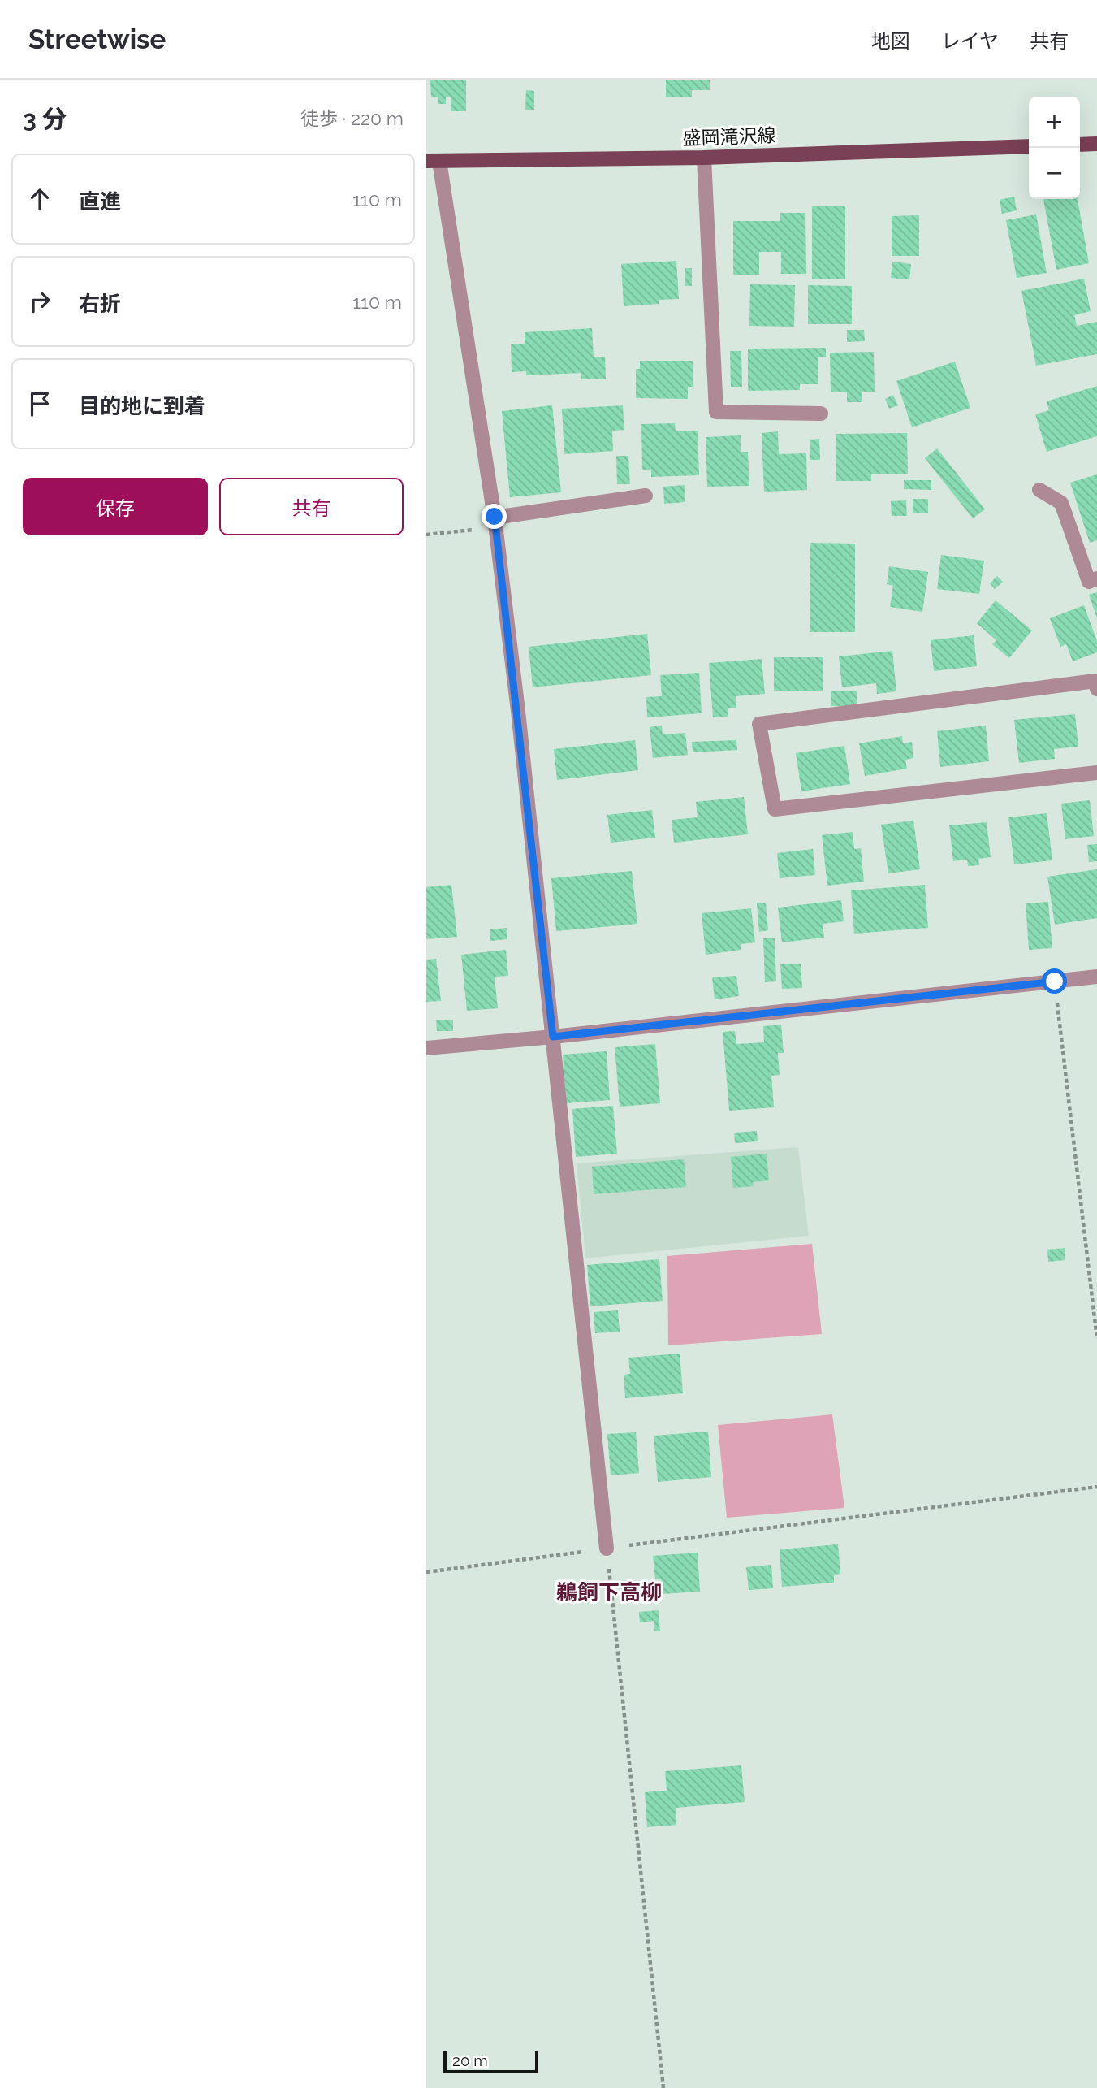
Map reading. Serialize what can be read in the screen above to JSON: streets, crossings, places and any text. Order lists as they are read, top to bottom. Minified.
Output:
{"streets":{"main road":["盛岡滝沢線"]},"districts":["鵜飼下高柳"],"scale_bar":"20 m","page":{"header":"Streetwise","nav":["地図","レイヤ","共有"],"heading":["3 分","徒歩 · 220 m"],"map_buttons":["+","−"],"list":[["直進","110 m"],["右折","110 m"],"目的地に到着"],"buttons":["保存","共有"],"scale":"20 m"}}
